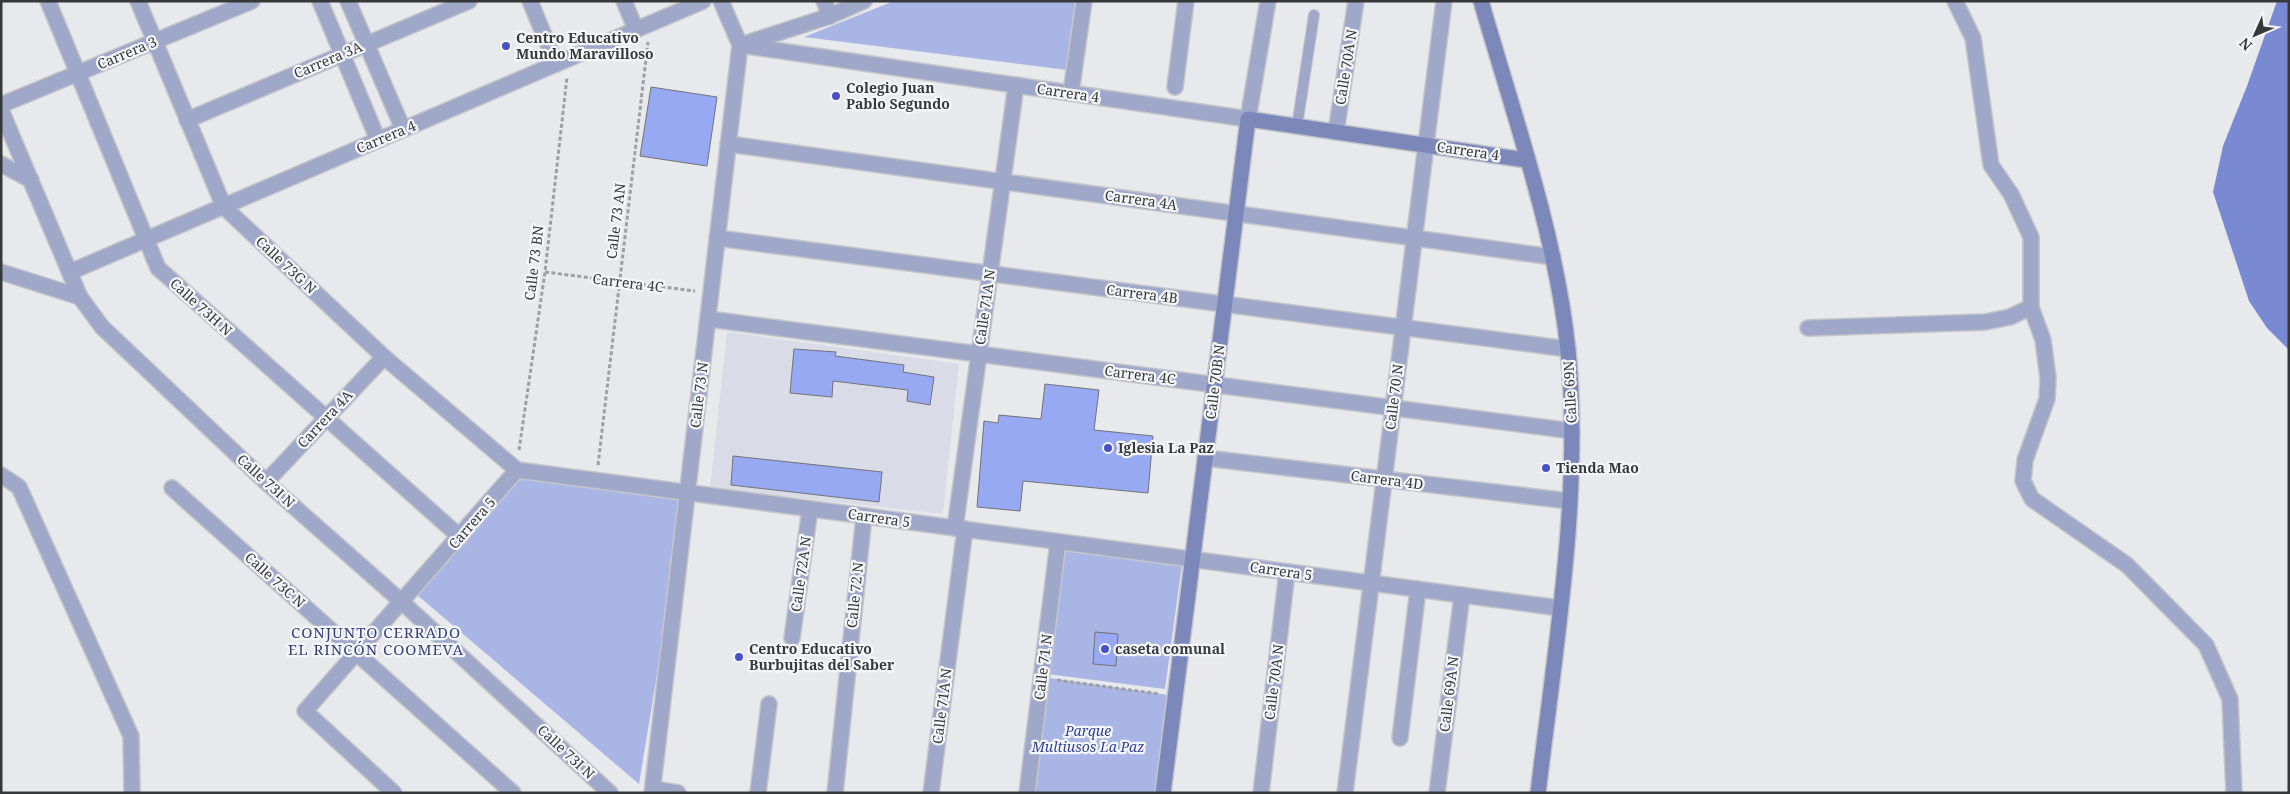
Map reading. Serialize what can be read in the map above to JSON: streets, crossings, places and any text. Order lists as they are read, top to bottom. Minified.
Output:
{"streets":{"street":["Carrera 3","Carrera 3A","Calle 70A N","Carrera 4","Carrera 4A","Calle 73G N","Carrera 4C","Carrera 4B","Calle 73H N","Calle 71A N","Calle 70B N","Calle 69N","Calle 73 N","Calle 70 N","Carrera 4D","Calle 73I N","Carrera 5","Calle 72A N","Calle 73C N","Calle 72 N","Calle 71 N","Calle 69A N"],"path":["Calle 73 AN","Calle 73 BN"]},"crossings":[["Carrera 3","Calle 73G N"],["Carrera 3","Calle 73H N"],["Carrera 3A","Calle 73G N"],["Calle 70A N","Carrera 4"],["Calle 70A N","Carrera 5"],["Carrera 4","Calle 73 AN"],["Carrera 4","Calle 73 BN"],["Carrera 4","Calle 73G N"],["Carrera 4","Calle 73H N"],["Carrera 4","Calle 71A N"],["Carrera 4","Calle 70B N"],["Carrera 4","Calle 69N"],["Carrera 4","Calle 73 N"],["Carrera 4","Calle 70 N"],["Carrera 4","Calle 73I N"],["Carrera 4A","Calle 73G N"],["Carrera 4A","Calle 73H N"],["Carrera 4A","Calle 71A N"],["Carrera 4A","Calle 70B N"],["Carrera 4A","Calle 69N"],["Carrera 4A","Calle 73 N"],["Carrera 4A","Calle 70 N"],["Carrera 4A","Calle 73I N"],["Calle 73 AN","Carrera 4C"],["Calle 73 AN","Carrera 5"],["Calle 73 BN","Calle 73G N"],["Calle 73 BN","Carrera 4C"],["Calle 73 BN","Carrera 5"],["Calle 73G N","Carrera 5"],["Carrera 4C","Calle 71A N"],["Carrera 4C","Calle 70B N"],["Carrera 4C","Calle 69N"],["Carrera 4C","Calle 73 N"],["Carrera 4C","Calle 70 N"],["Carrera 4B","Calle 71A N"],["Carrera 4B","Calle 70B N"],["Carrera 4B","Calle 69N"],["Carrera 4B","Calle 73 N"],["Carrera 4B","Calle 70 N"],["Calle 73H N","Carrera 5"],["Calle 71A N","Carrera 5"],["Calle 70B N","Carrera 4D"],["Calle 70B N","Carrera 5"],["Calle 69N","Carrera 4D"],["Calle 69N","Carrera 5"],["Calle 73 N","Carrera 5"],["Calle 70 N","Carrera 4D"],["Calle 70 N","Carrera 5"],["Calle 73I N","Carrera 5"],["Carrera 5","Calle 72A N"],["Carrera 5","Calle 73C N"],["Carrera 5","Calle 72 N"],["Carrera 5","Calle 71 N"],["Carrera 5","Calle 69A N"]],"districts":["CONJUNTO CERRADO EL RINCÓN COOMEVA"],"parks":["Parque Multiusos La Paz"],"places":["Centro Educativo Mundo Maravilloso","Colegio Juan Pablo Segundo","Iglesia La Paz","Tienda Mao","caseta comunal","Centro Educativo Burbujitas del Saber"],"north":"bottom left"}
